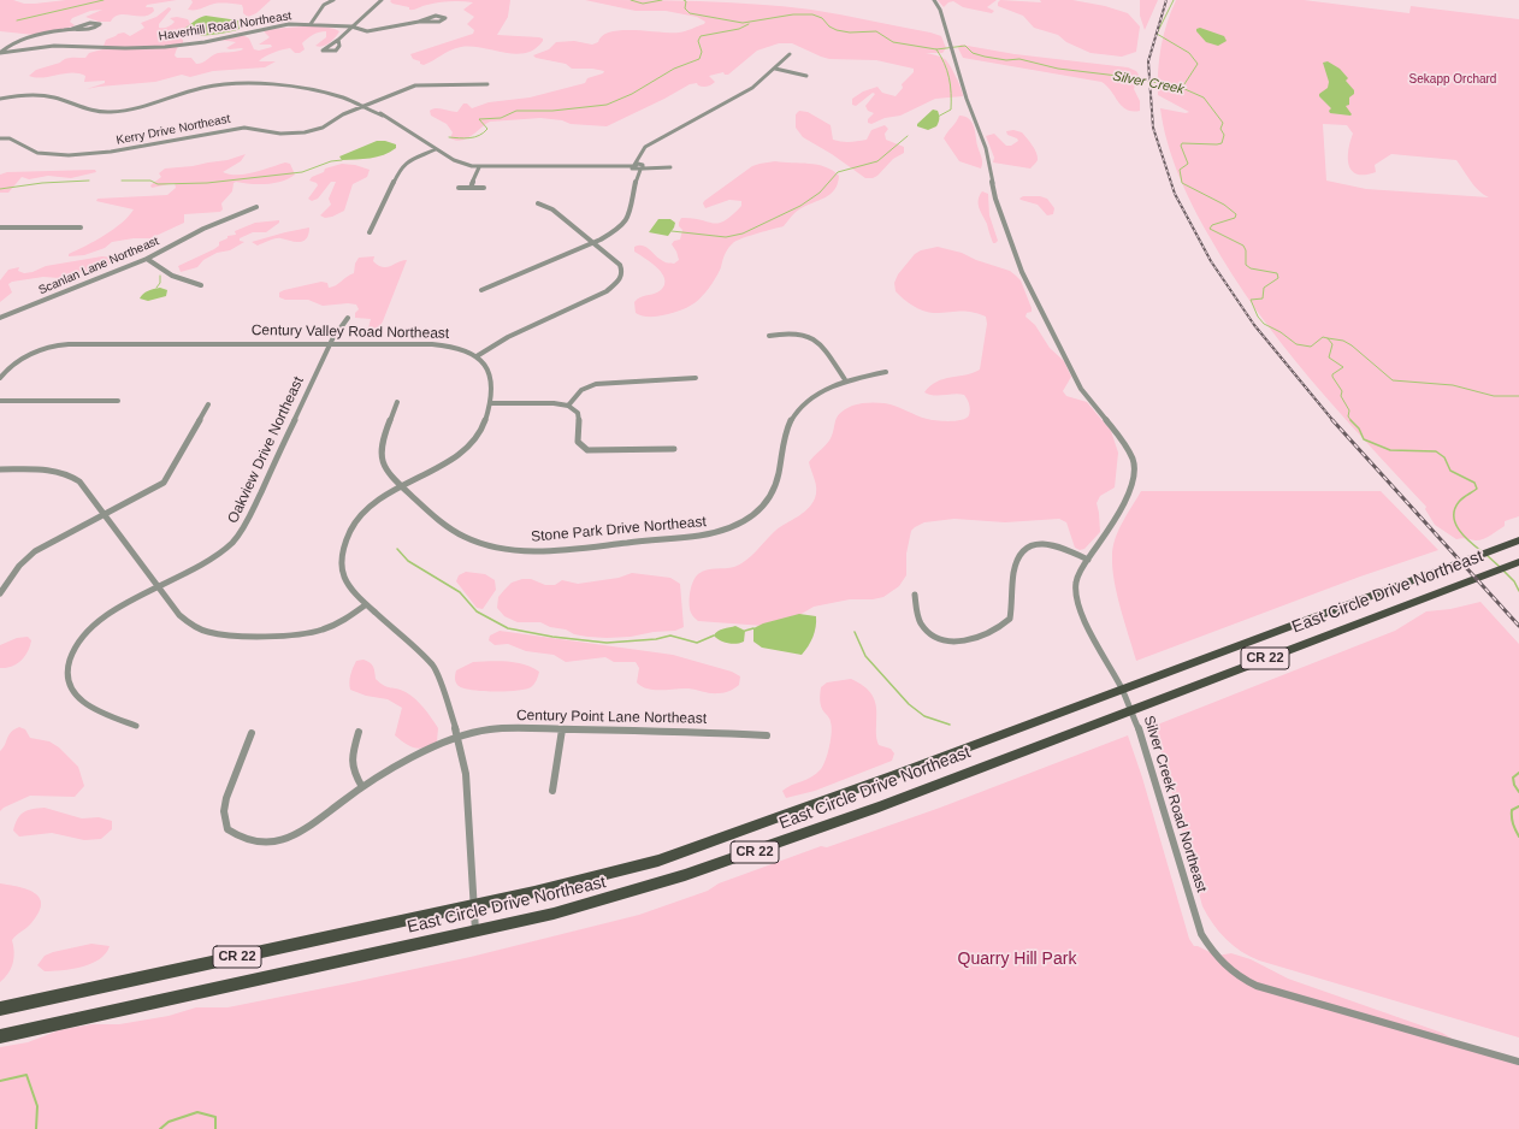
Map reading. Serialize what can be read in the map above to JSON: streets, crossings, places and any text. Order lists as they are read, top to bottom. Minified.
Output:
{"streets":{"main road":["East Circle Drive Northeast","CR 22"],"street":["Haverhill Road Northeast","Kerry Drive Northeast","Scanlan Lane Northeast","Century Valley Road Northeast","Oakview Drive Northeast","Stone Park Drive Northeast","Century Point Lane Northeast","Silver Creek Road Northeast"]},"crossings":[["Century Valley Road Northeast","Oakview Drive Northeast"],["East Circle Drive Northeast","Silver Creek Road Northeast"]],"water":["Silver Creek"],"parks":["Sekapp Orchard","Quarry Hill Park"]}
